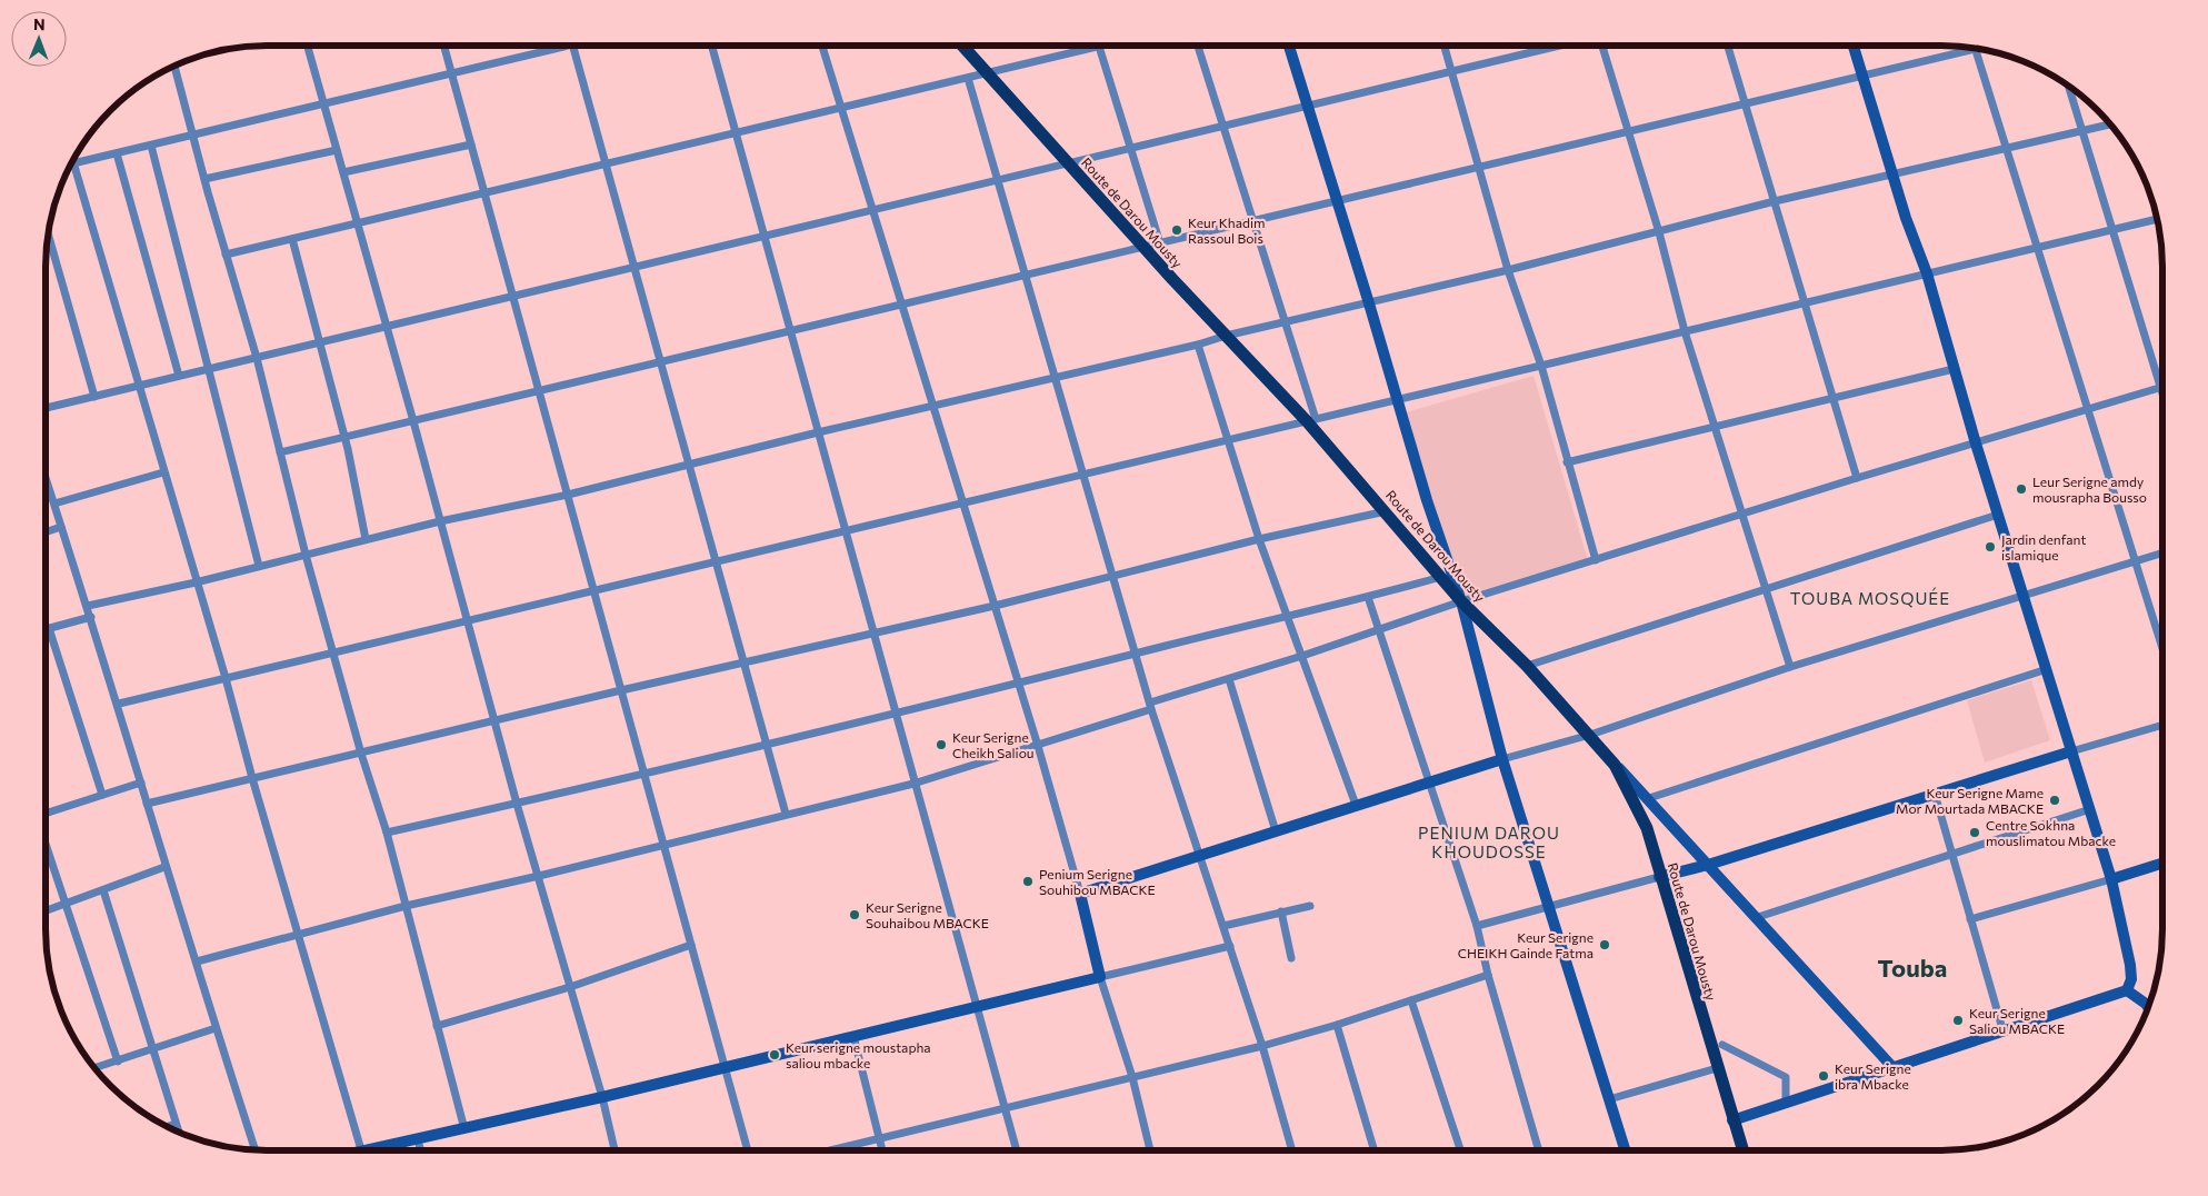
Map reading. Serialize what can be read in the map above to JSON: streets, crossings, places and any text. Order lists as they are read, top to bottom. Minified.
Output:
{"streets":{"main road":["Route de Darou Mousty"]},"districts":["TOUBA MOSQUÉE","PENIUM DAROU KHOUDOSSE","Touba"],"places":["Keur Khadim Rassoul Bois","Leur Serigne amdy mousrapha Bousso","Jardin denfant islamique","Keur Serigne Cheikh Saliou","Keur Serigne Mame Mor Mourtada MBACKE","Centre Sokhna mouslimatou Mbacke","Penium Serigne Souhibou MBACKE","Keur Serigne Souhaibou MBACKE","Keur Serigne CHEIKH Gainde Fatma","Keur Serigne Saliou MBACKE","Keur serigne moustapha saliou mbacke","Keur Serigne ibra Mbacke"],"north":"top"}
